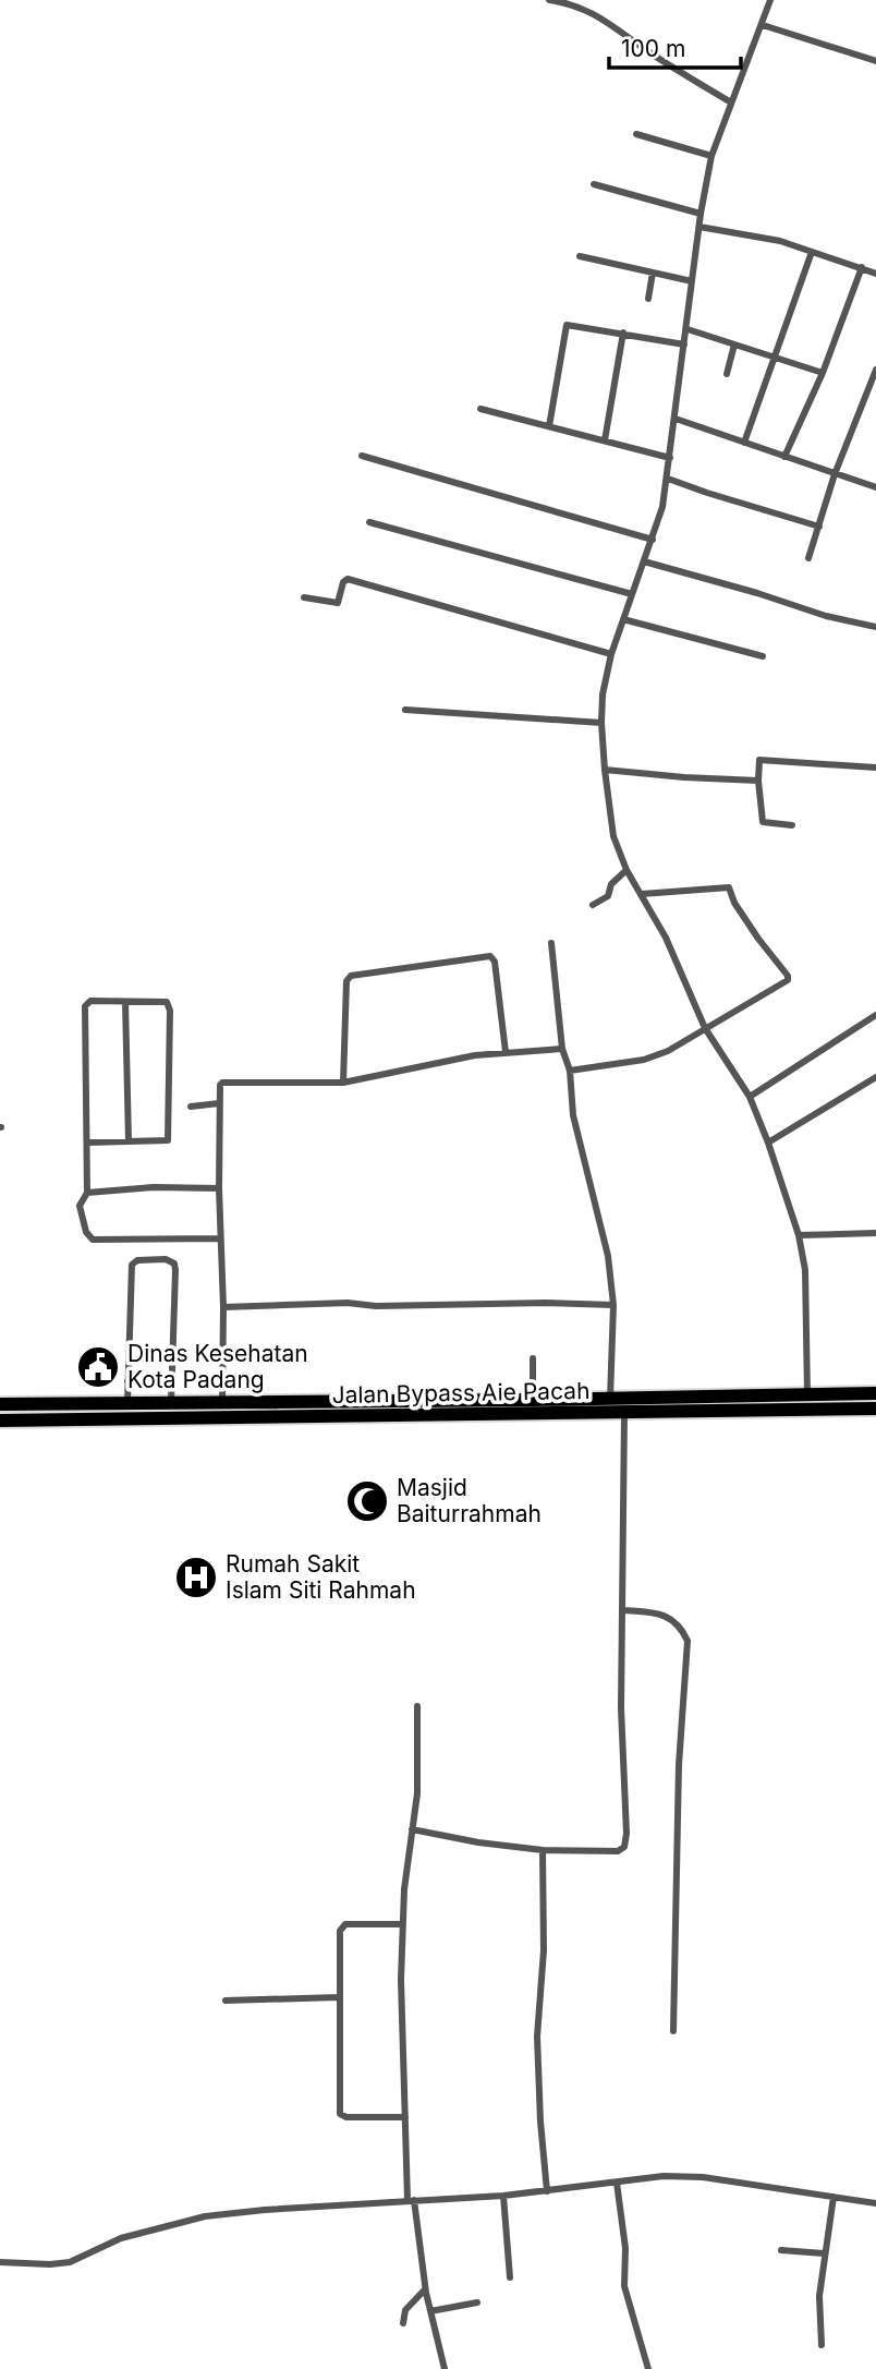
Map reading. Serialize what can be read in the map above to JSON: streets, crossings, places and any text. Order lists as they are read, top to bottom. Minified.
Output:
{"streets":{"highway":["Jalan Bypass Aie Pacah"]},"places":{"public building":["Dinas Kesehatan Kota Padang"],"mosque":["Masjid Baiturrahmah"],"hospital":["Rumah Sakit Islam Siti Rahmah"]},"scale_bar":"100 m"}
